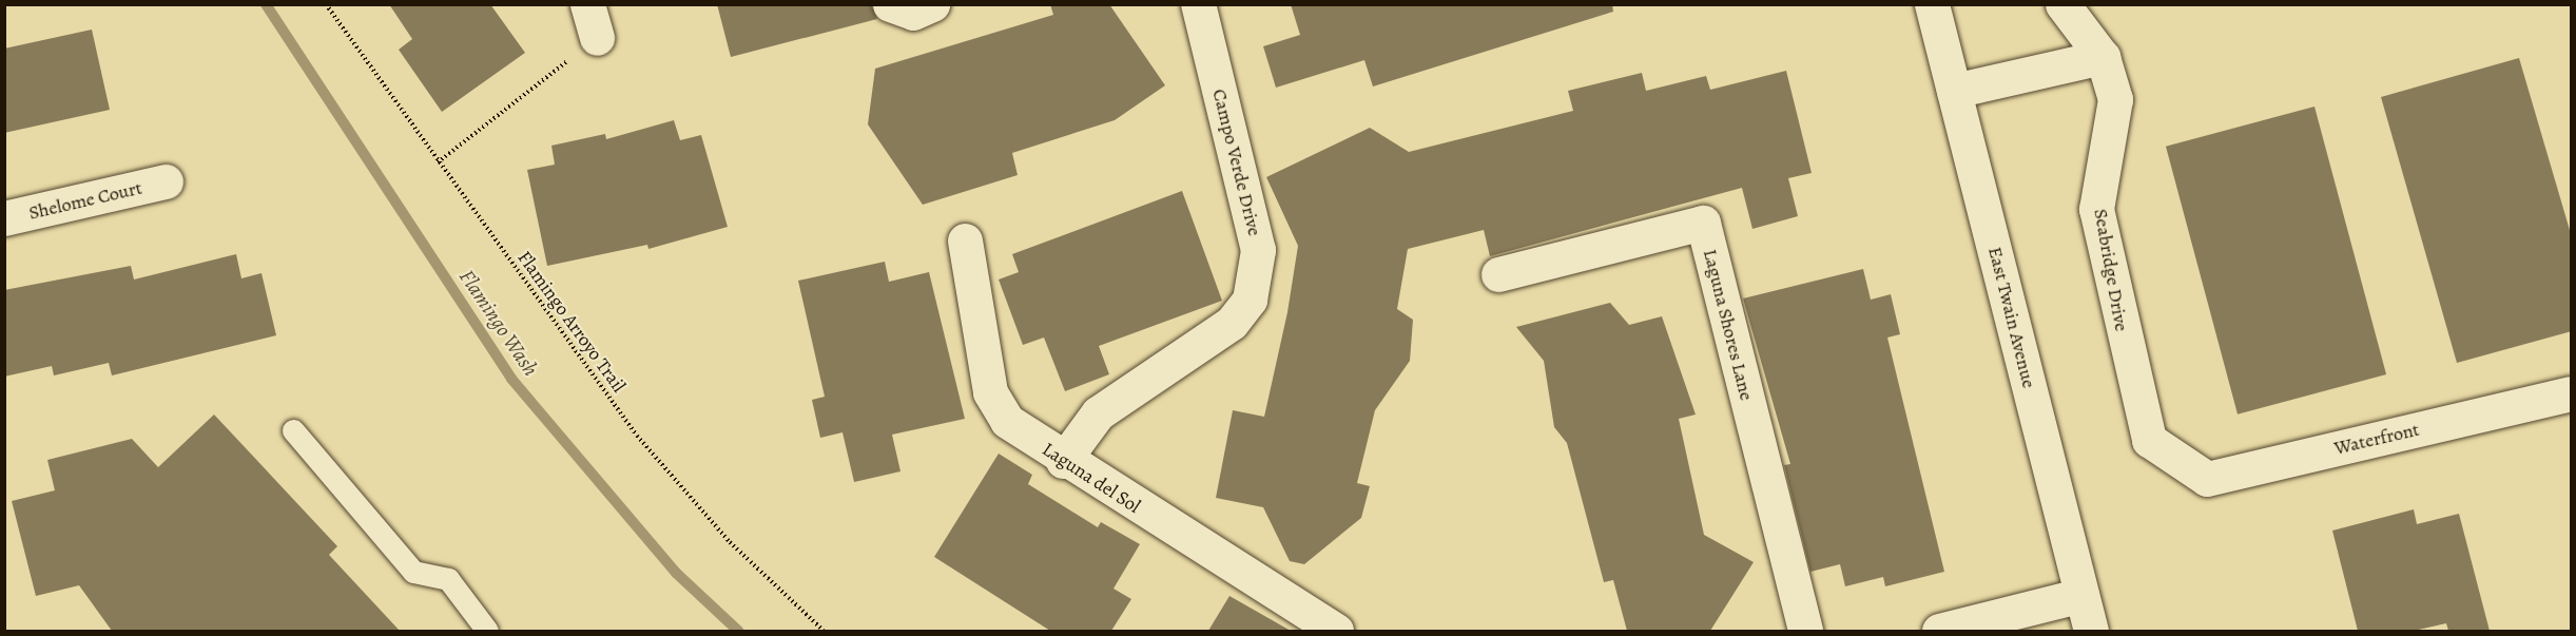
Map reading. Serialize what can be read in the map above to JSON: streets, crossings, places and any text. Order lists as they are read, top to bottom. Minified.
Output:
{"streets":{"street":["Campo Verde Drive","Shelome Court","Seabridge Drive","East Twain Avenue","Laguna Shores Lane","Waterfront","Laguna del Sol"],"path":["Flamingo Arroyo Trail"]},"crossings":[["Campo Verde Drive","Laguna del Sol"],["Seabridge Drive","Waterfront"]],"water":["Flamingo Wash"]}
